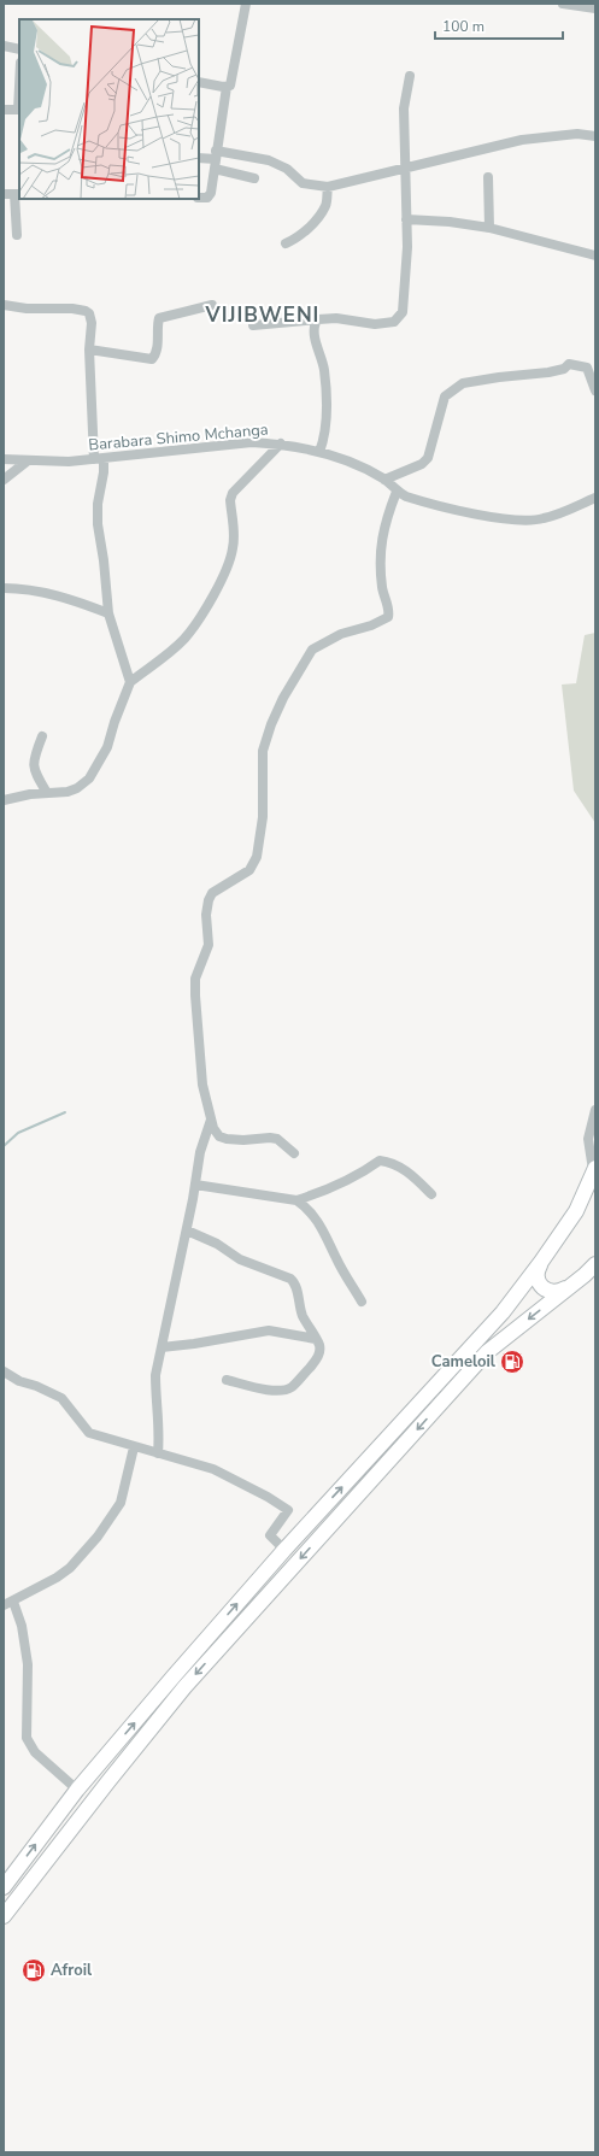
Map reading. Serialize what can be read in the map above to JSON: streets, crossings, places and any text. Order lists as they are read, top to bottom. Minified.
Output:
{"streets":{"street":["Barabara Shimo Mchanga"]},"districts":["VIJIBWENI"],"places":{"fuel station":["Cameloil","Afroil"]},"scale_bar":"100 m"}
